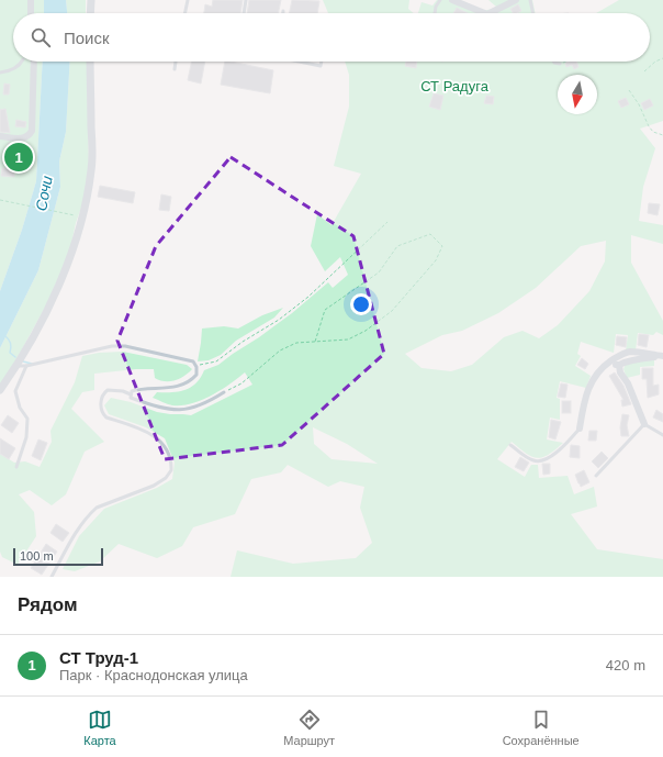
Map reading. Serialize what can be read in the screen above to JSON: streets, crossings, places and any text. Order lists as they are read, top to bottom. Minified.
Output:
{"water":["Сочи"],"parks":["СТ Радуга"],"scale_bar":"100 m","north":"bottom","page":{"search":"Поиск","pins":"1","scale":"100 m","heading":"Рядом","list":[{"mark":"1","name":"СТ Труд-1","note":"Парк · Краснодонская улица","value":"420 m"}],"nav":["Карта","Маршрут","Сохранённые"]}}
